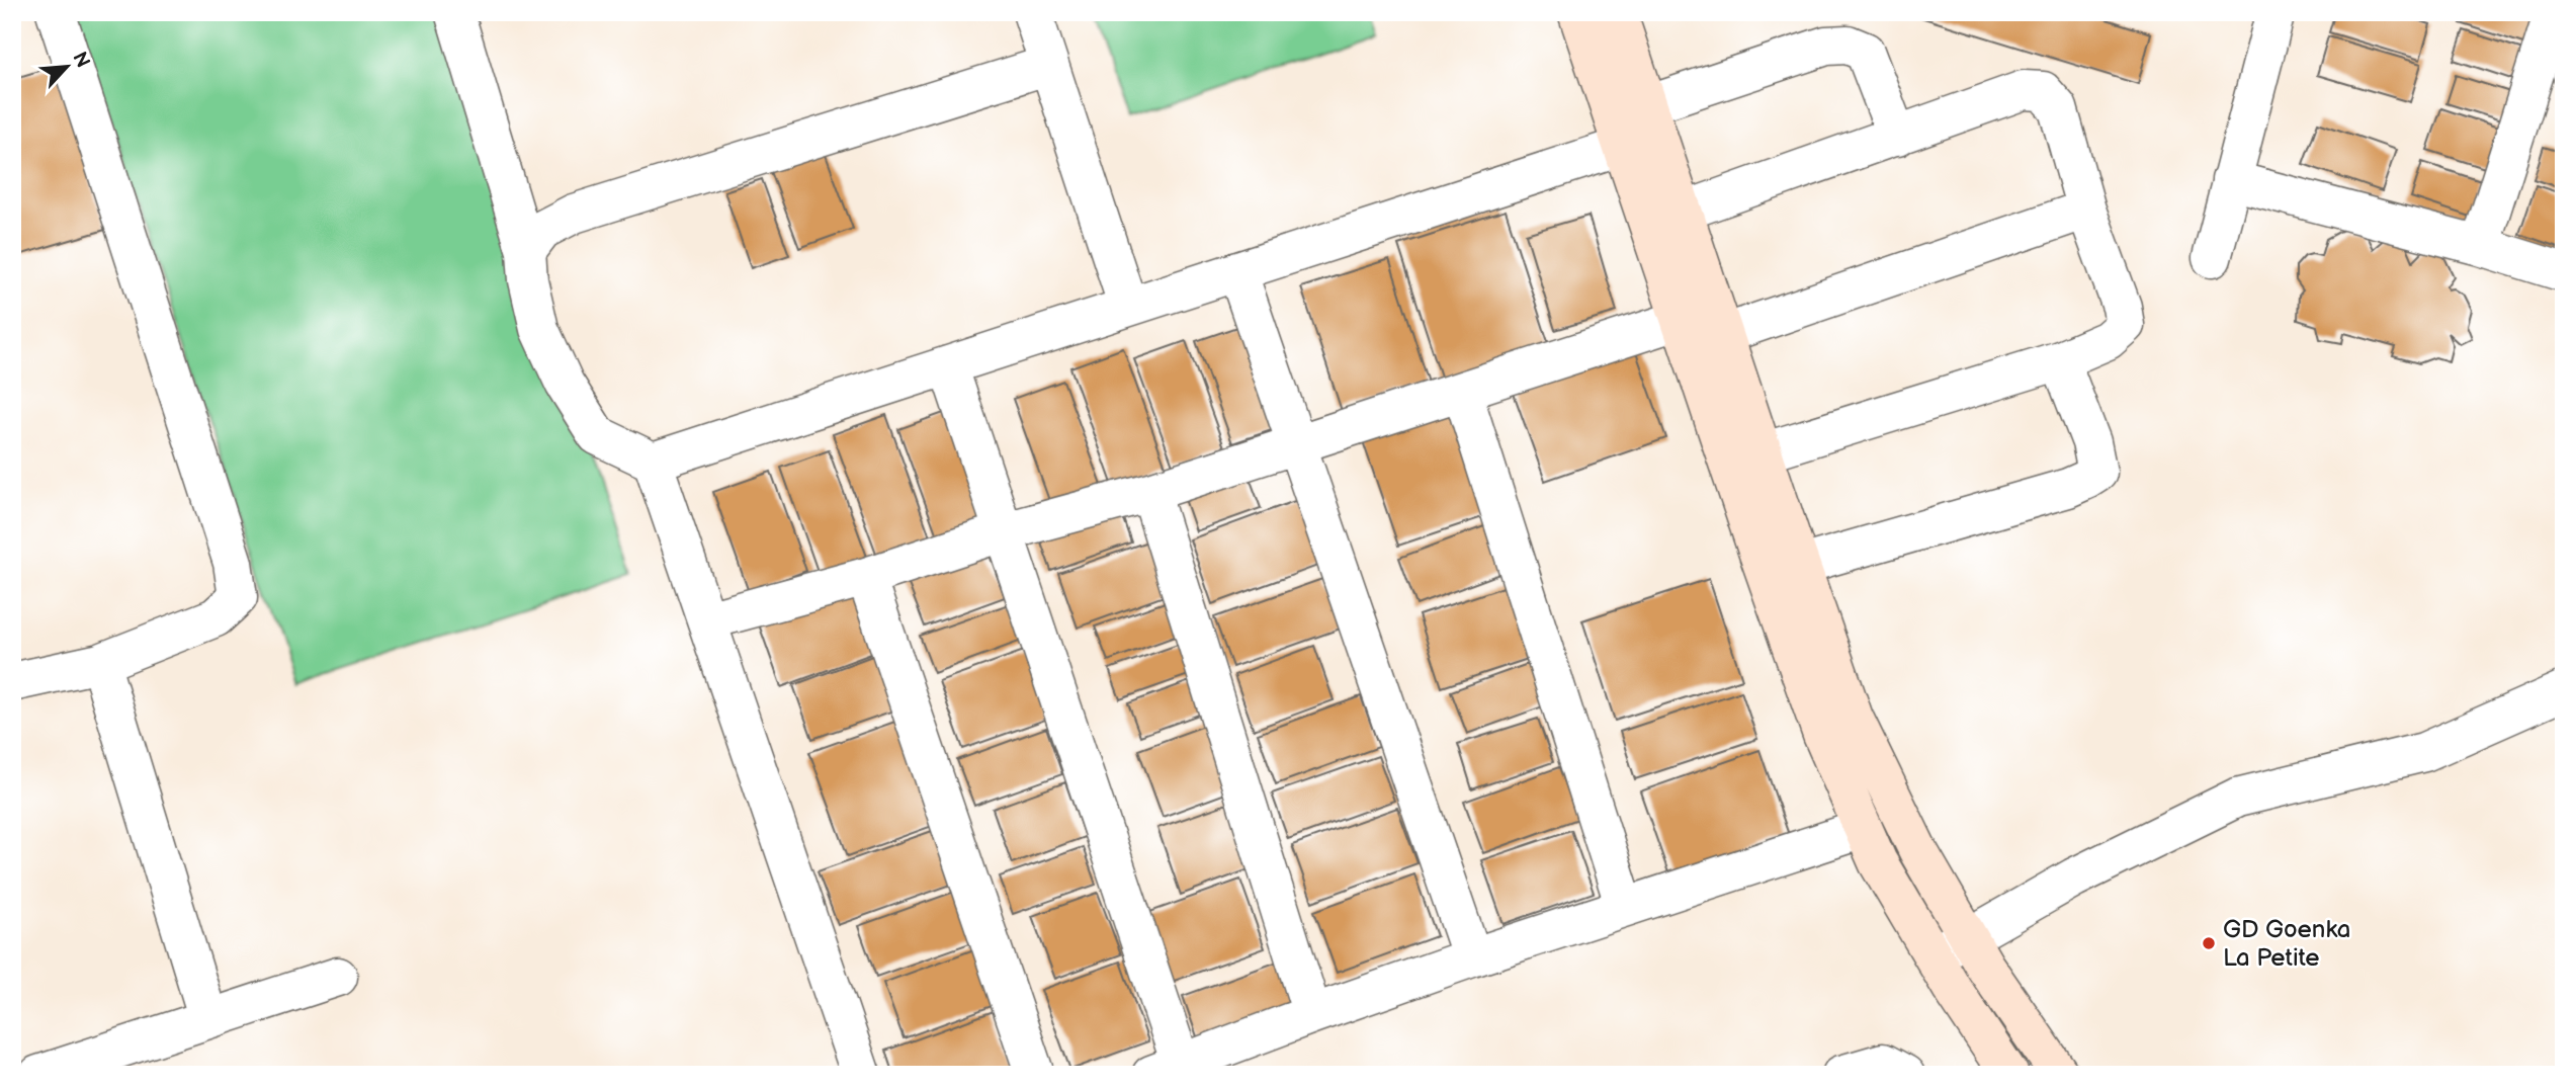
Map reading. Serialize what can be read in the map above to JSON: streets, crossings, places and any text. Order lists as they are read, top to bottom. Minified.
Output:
{"places":["GD Goenka La Petite"],"north":"top right"}
